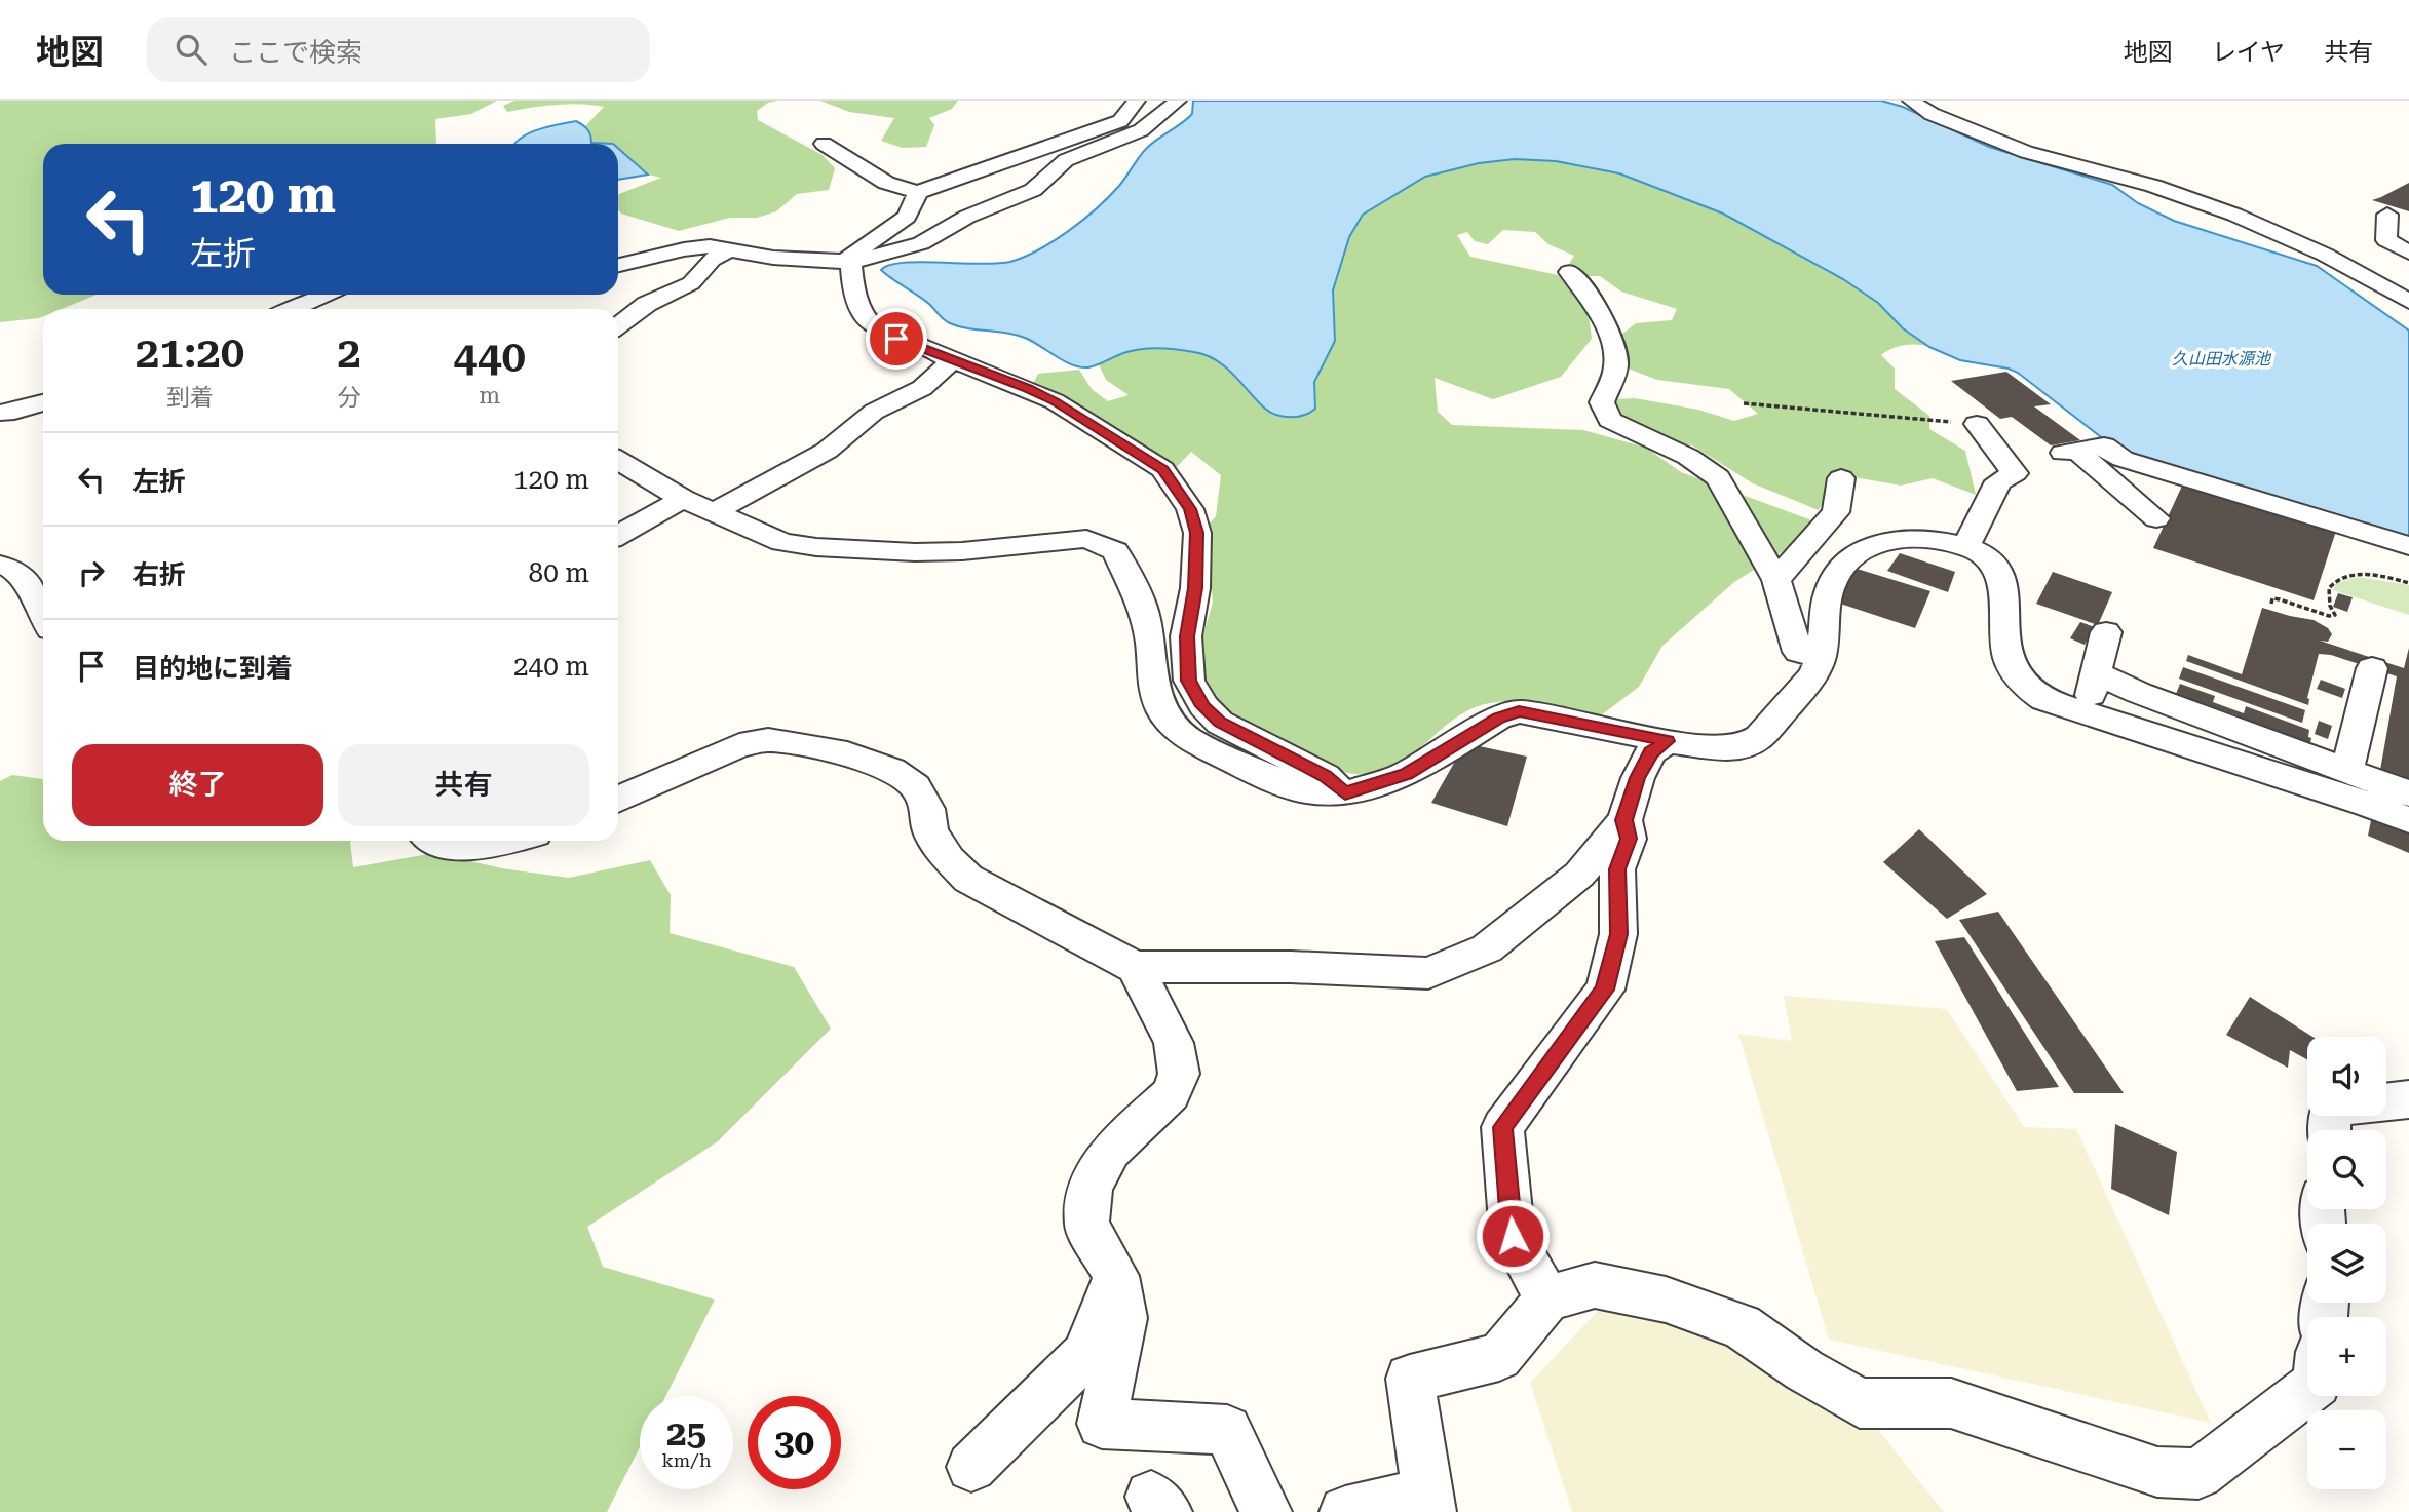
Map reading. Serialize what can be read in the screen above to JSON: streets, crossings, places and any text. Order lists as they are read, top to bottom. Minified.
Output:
{"water":["久山田水源池"],"page":{"header":"地図","search":"ここで検索","nav":["地図","レイヤ","共有"],"turn":["120 m","左折"],"eta":["21:20","到着","2","分","440","m"],"list":[{"name":"左折","value":"120 m"},{"name":"右折","value":"80 m"},{"name":"目的地に到着","value":"240 m"}],"buttons":["終了","共有"],"map_buttons":["+","−"],"speed":"25 km/h","limit":"30"}}
